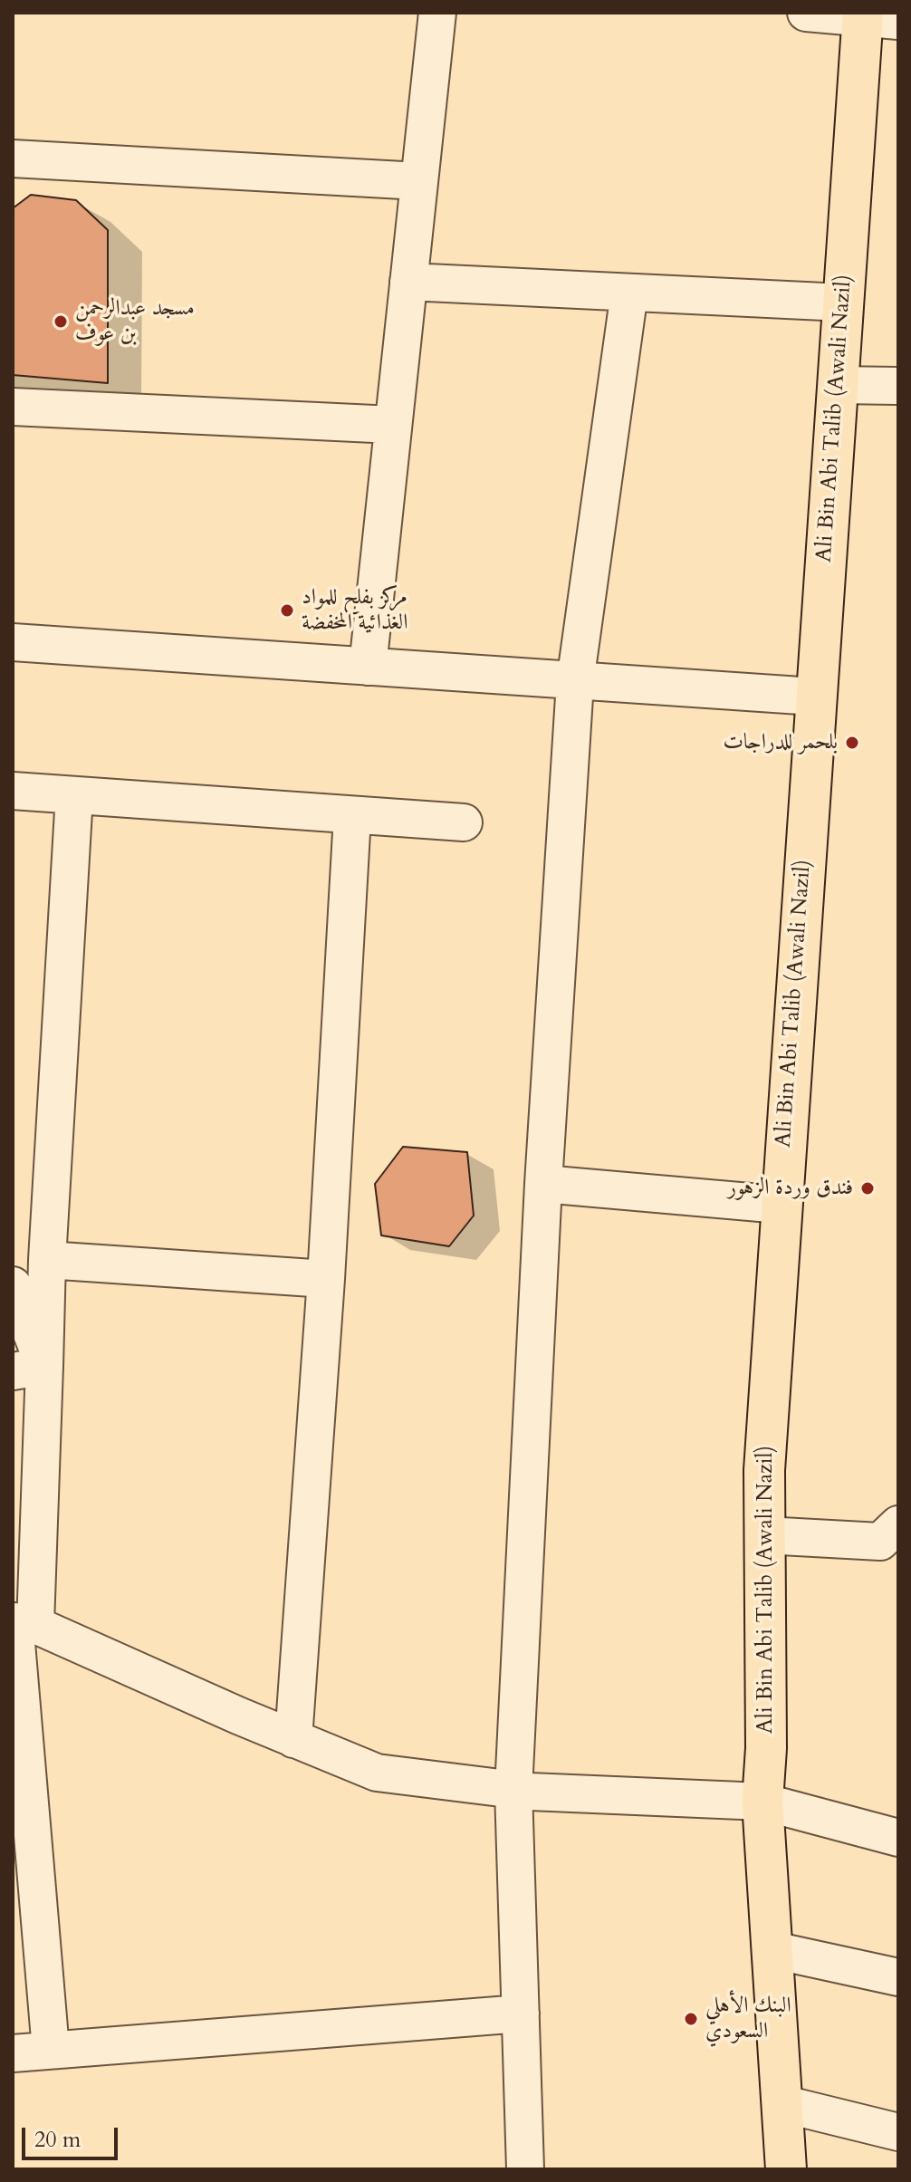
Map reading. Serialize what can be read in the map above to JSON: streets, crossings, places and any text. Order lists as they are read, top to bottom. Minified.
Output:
{"streets":{"main road":["Ali Bin Abi Talib (Awali Nazil)"]},"places":["مسجد عبدالرحمن بن عوف","مركز بفلح للمواد الغذائية المخفضة","بلحمر للدراجات","فندق وردة الزهور","البنك الأهلي السعودي"],"scale_bar":"20 m"}
